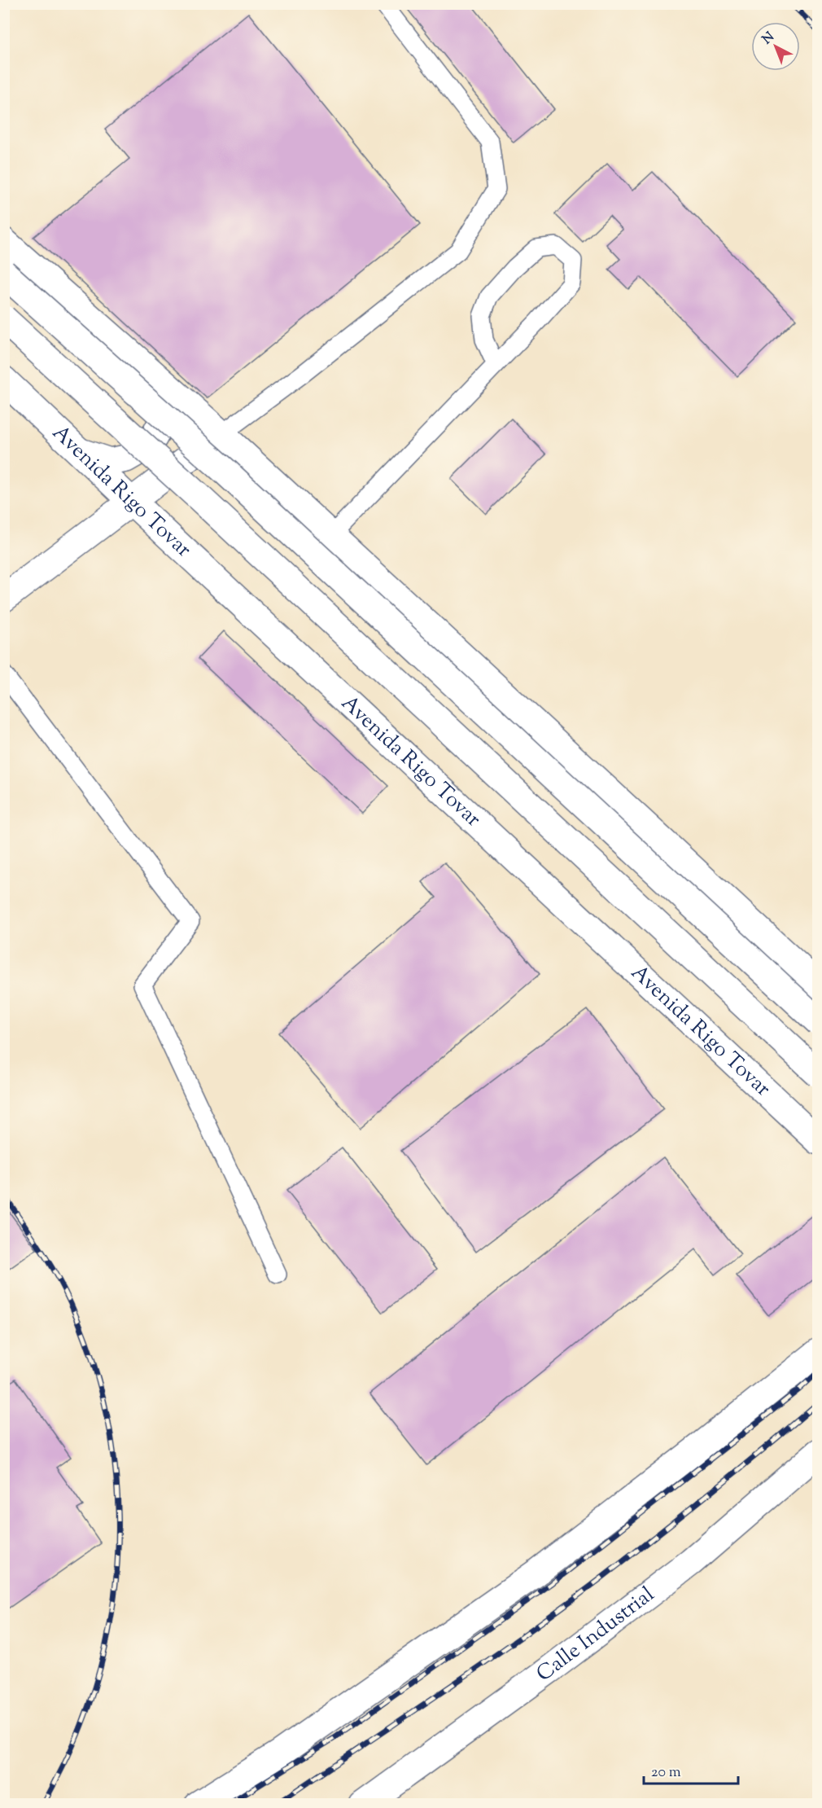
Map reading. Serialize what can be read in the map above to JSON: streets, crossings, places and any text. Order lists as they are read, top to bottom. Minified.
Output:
{"streets":{"main road":["Avenida Rigo Tovar","Calle Industrial"]},"scale_bar":"20 m","north":"top left"}
